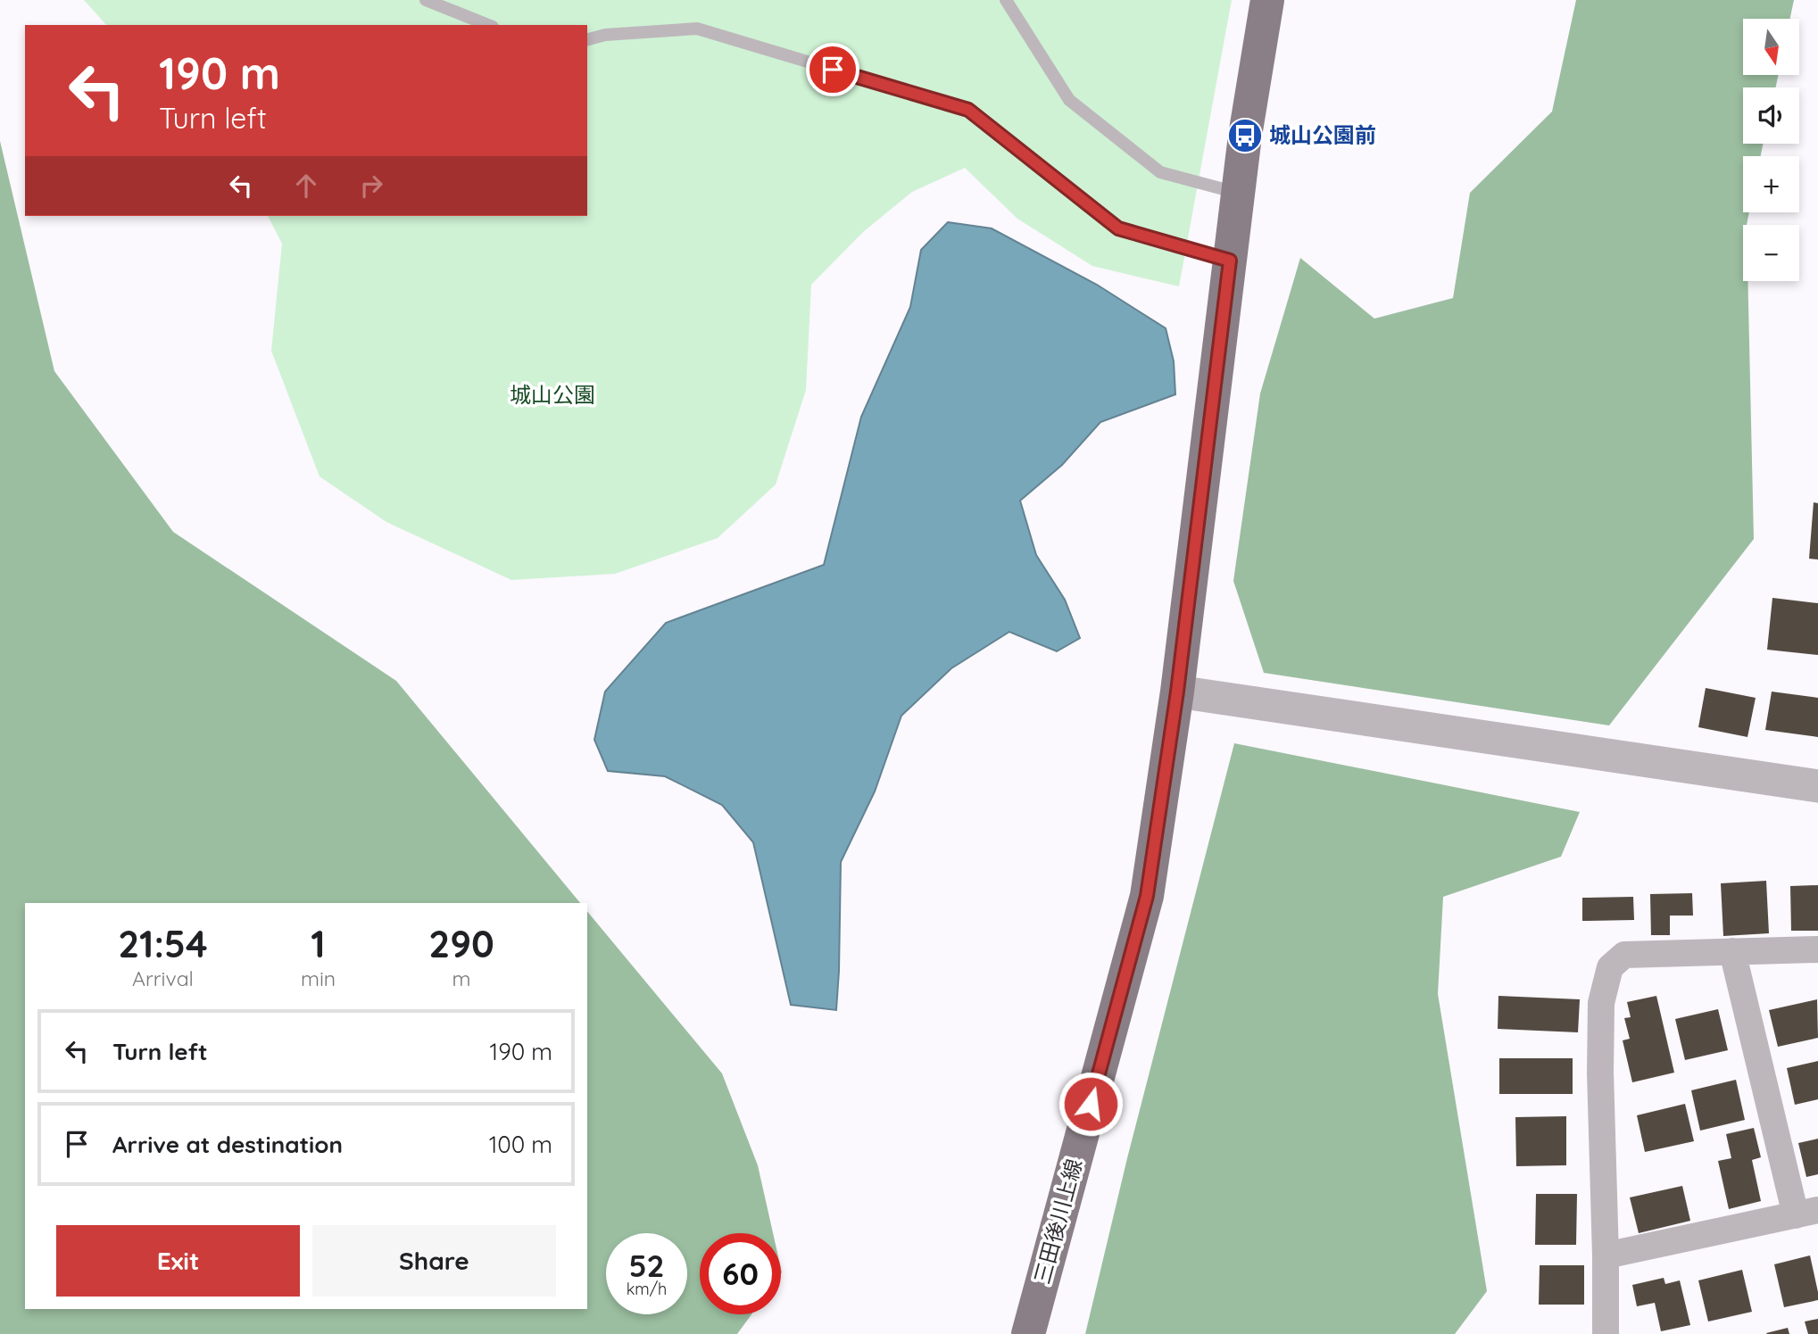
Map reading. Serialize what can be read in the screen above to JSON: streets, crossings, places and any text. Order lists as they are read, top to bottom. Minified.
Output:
{"streets":{"main road":["三田後川上線"]},"parks":["城山公園"],"places":{"bus stop":["城山公園前"]},"north":"bottom","page":{"map_buttons":["+","−"],"turn":["190 m","Turn left"],"eta":["21:54","Arrival","1","min","290","m"],"list":[{"name":"Turn left","value":"190 m"},{"name":"Arrive at destination","value":"100 m"}],"buttons":["Exit","Share"],"speed":"52 km/h","limit":"60"}}
